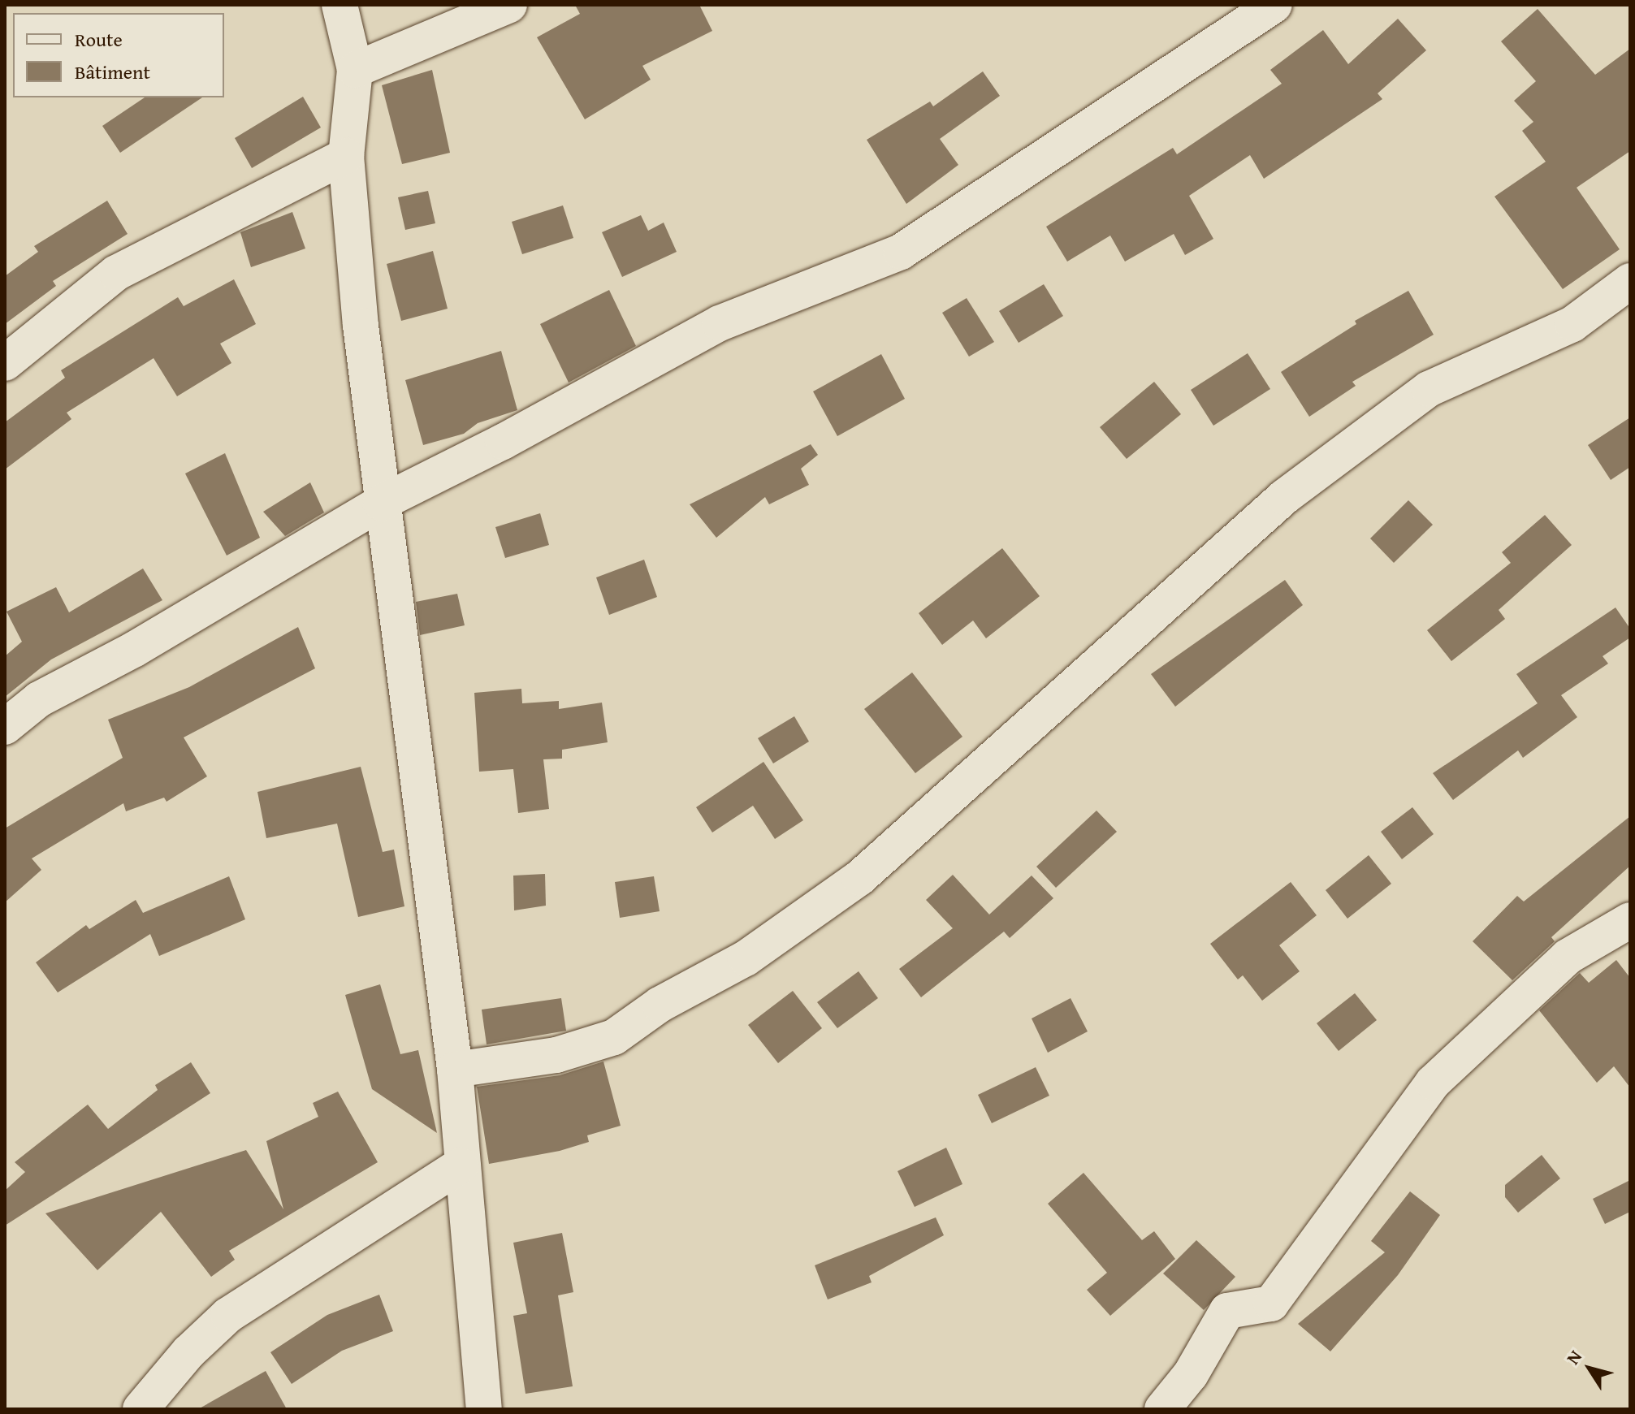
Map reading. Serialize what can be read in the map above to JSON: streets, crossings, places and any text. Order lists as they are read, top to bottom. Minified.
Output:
{"legend":["Route","Bâtiment"],"north":"top left"}
